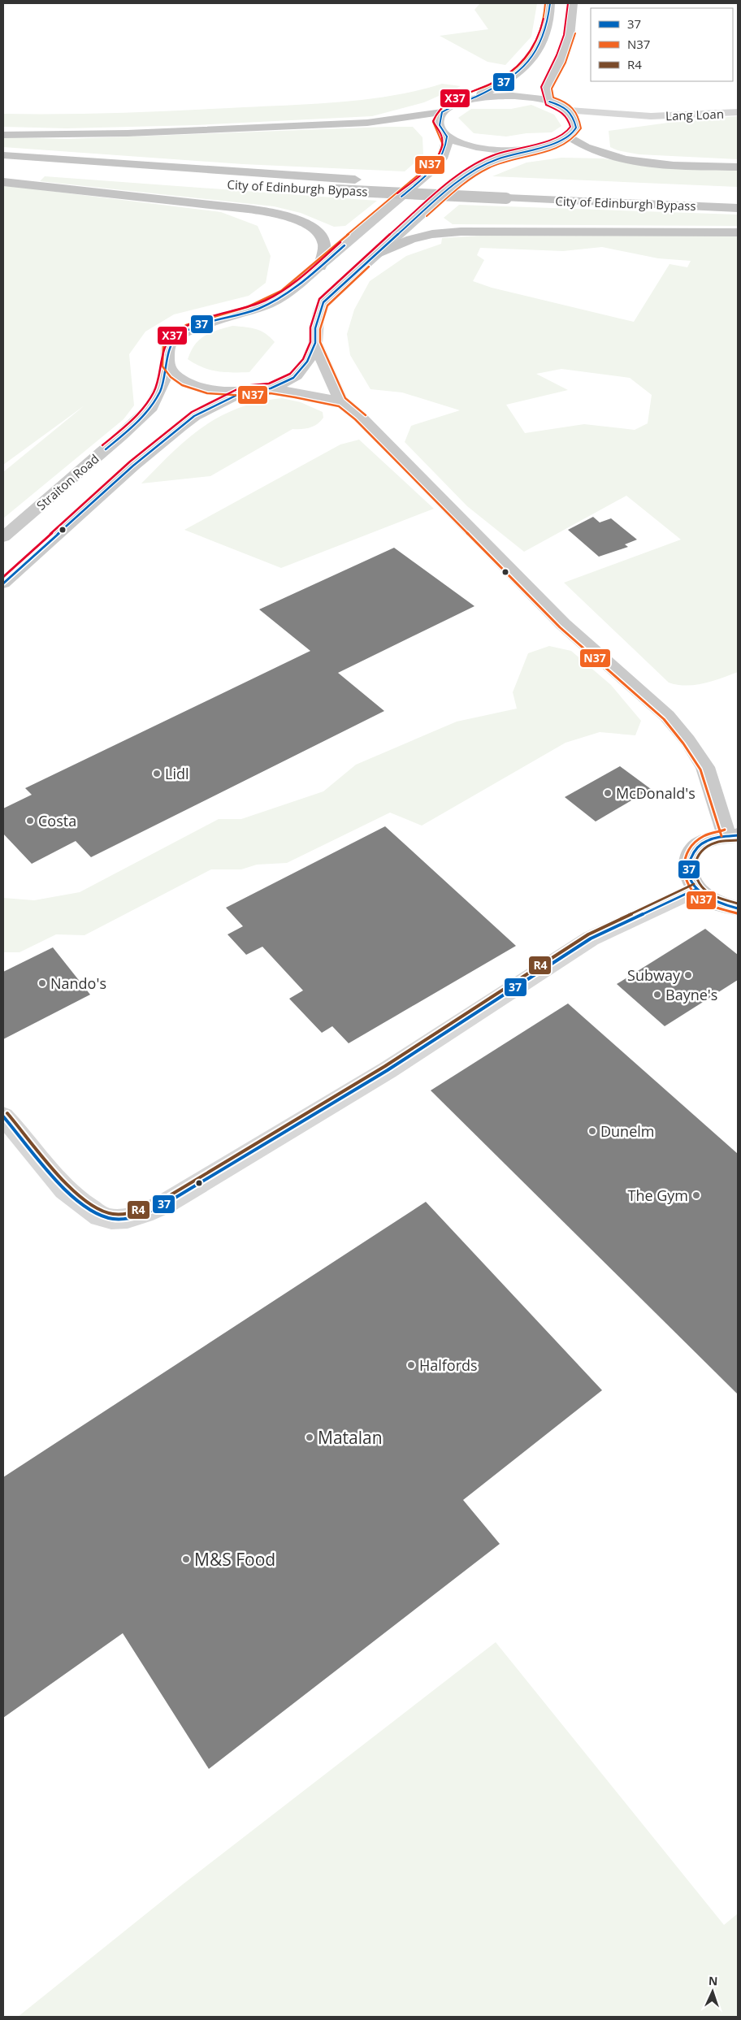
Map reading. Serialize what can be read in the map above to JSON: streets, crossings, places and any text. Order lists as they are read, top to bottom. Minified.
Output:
{"streets":{"highway":["City of Edinburgh Bypass"],"main road":["Straiton Road"],"street":["Lang Loan"]},"places":["Lidl","McDonald's","Costa","Subway","Nando's","Bayne's","Dunelm","The Gym","Halfords","Matalan","M&S Food"],"lines":["transit line 37","transit line N37","transit line X37","transit line R4"],"legend":["37","N37","R4"],"north":"top"}
